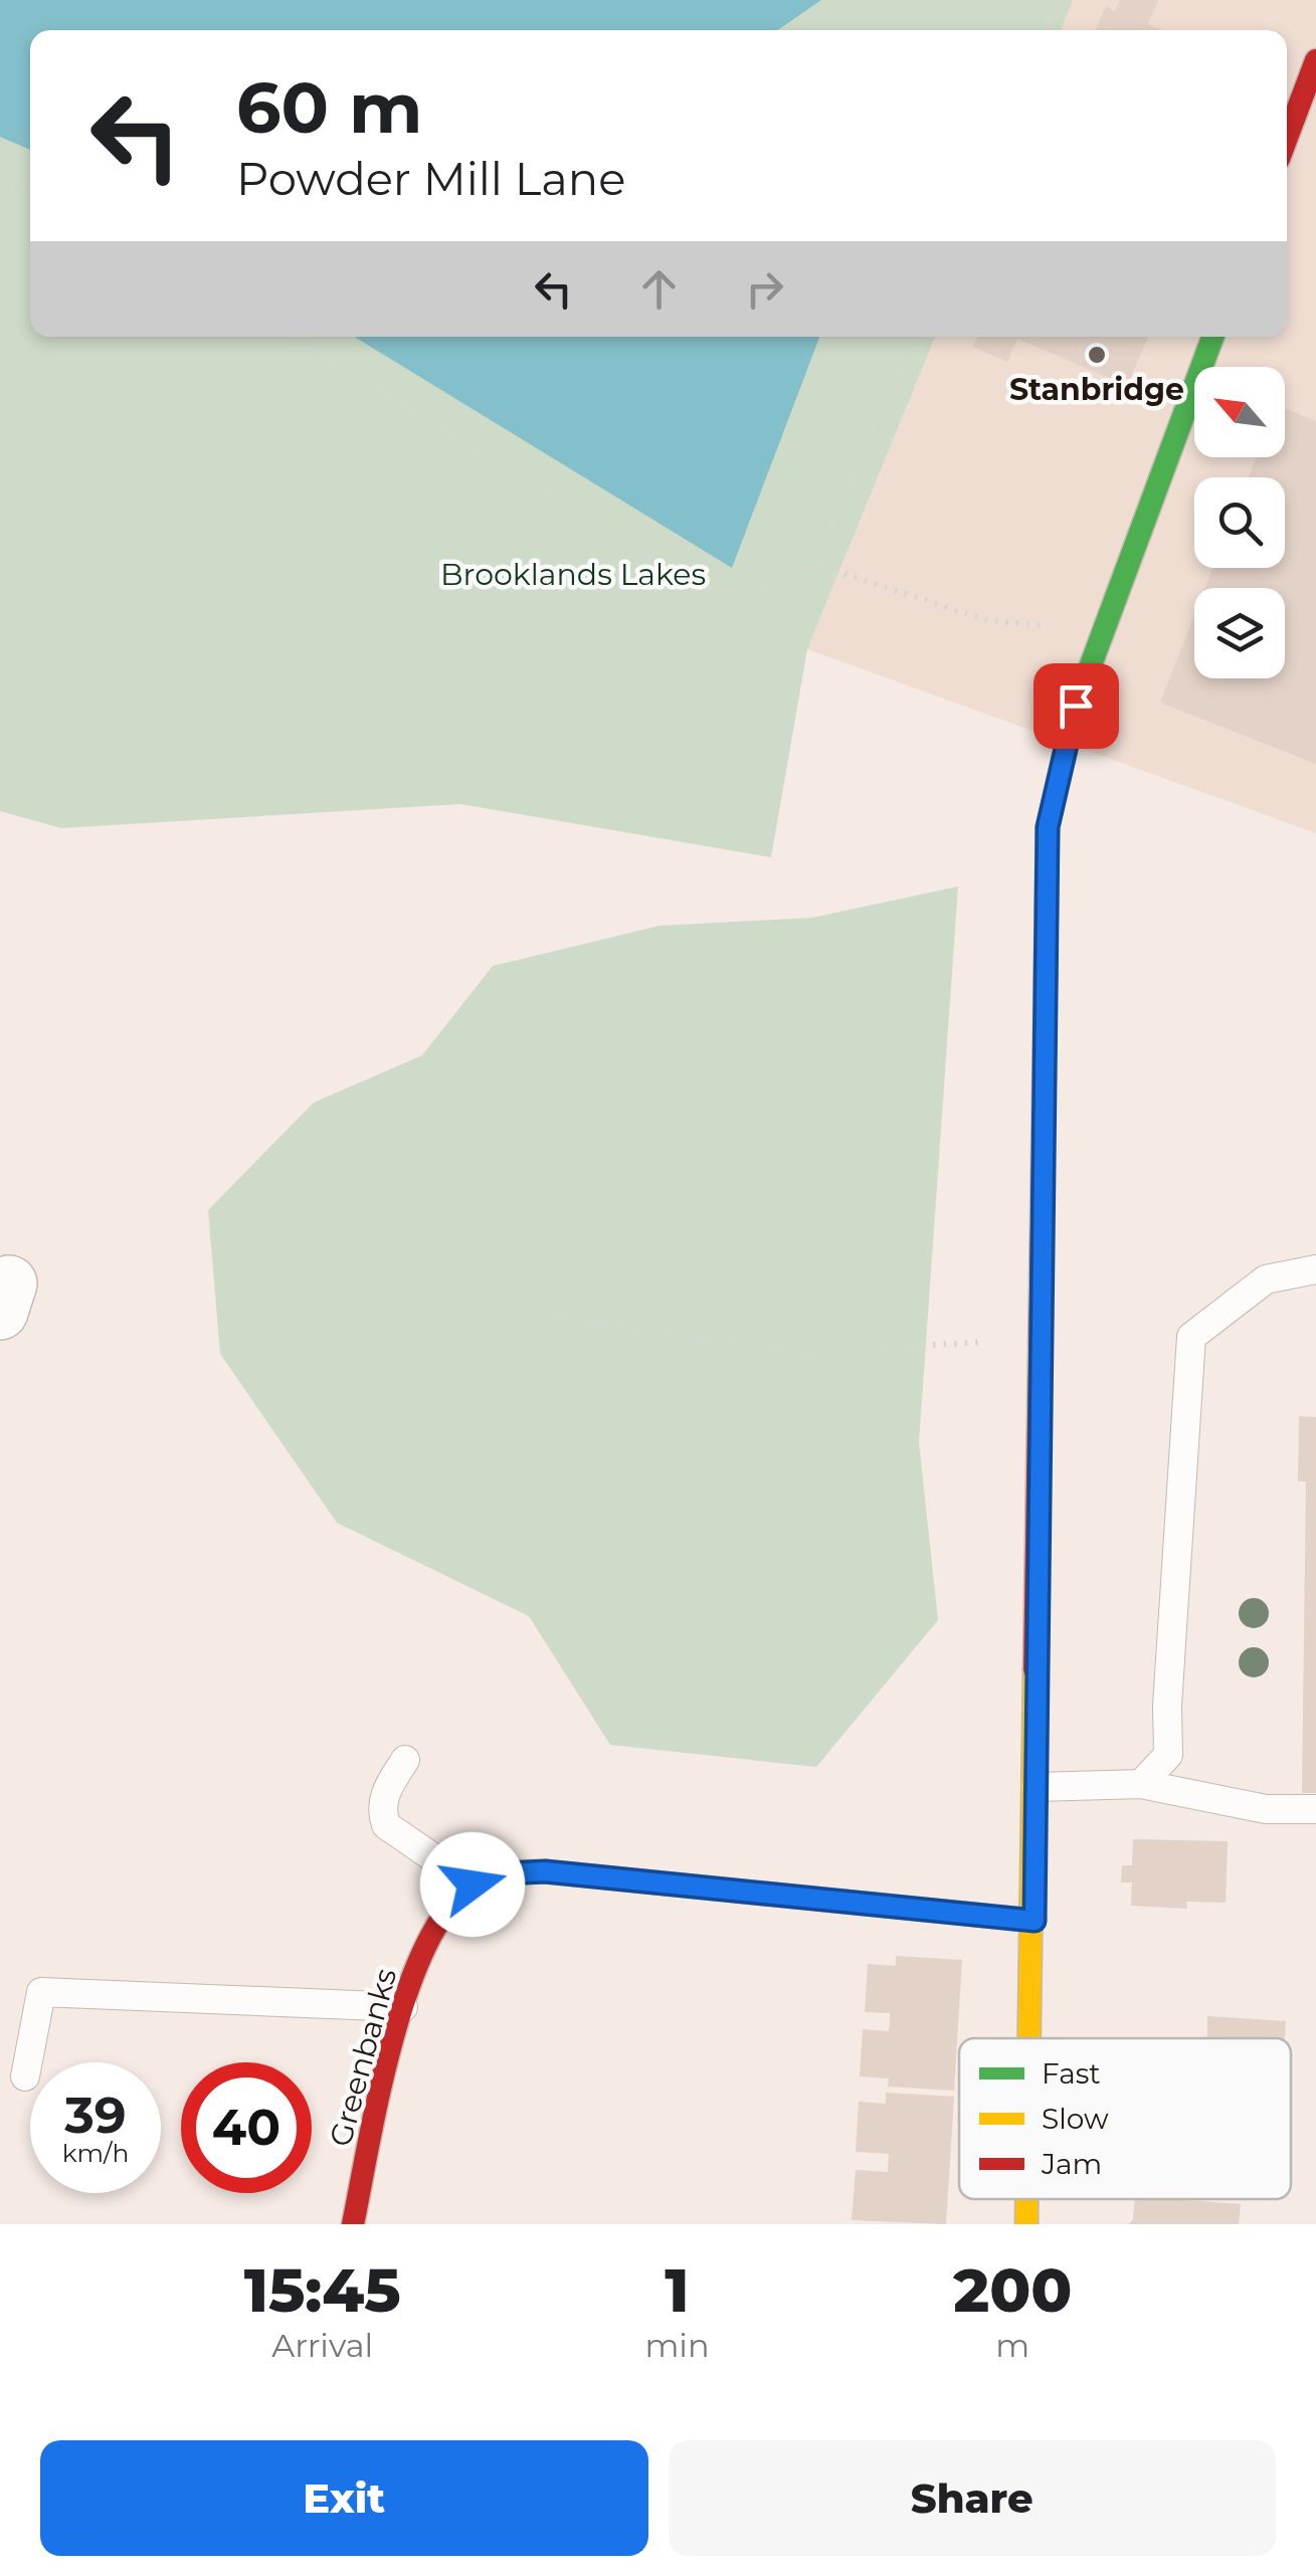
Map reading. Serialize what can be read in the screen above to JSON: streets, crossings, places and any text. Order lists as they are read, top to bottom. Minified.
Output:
{"streets":{"street":["Greenbanks"]},"parks":["Brooklands Lakes"],"places":["Stanbridge"],"legend":["Fast","Slow","Jam"],"north":"top left","page":{"turn":["60 m","Powder Mill Lane"],"speed":"39 km/h","limit":"40","eta":["15:45","Arrival","1","min","200","m"],"buttons":["Exit","Share"]}}
